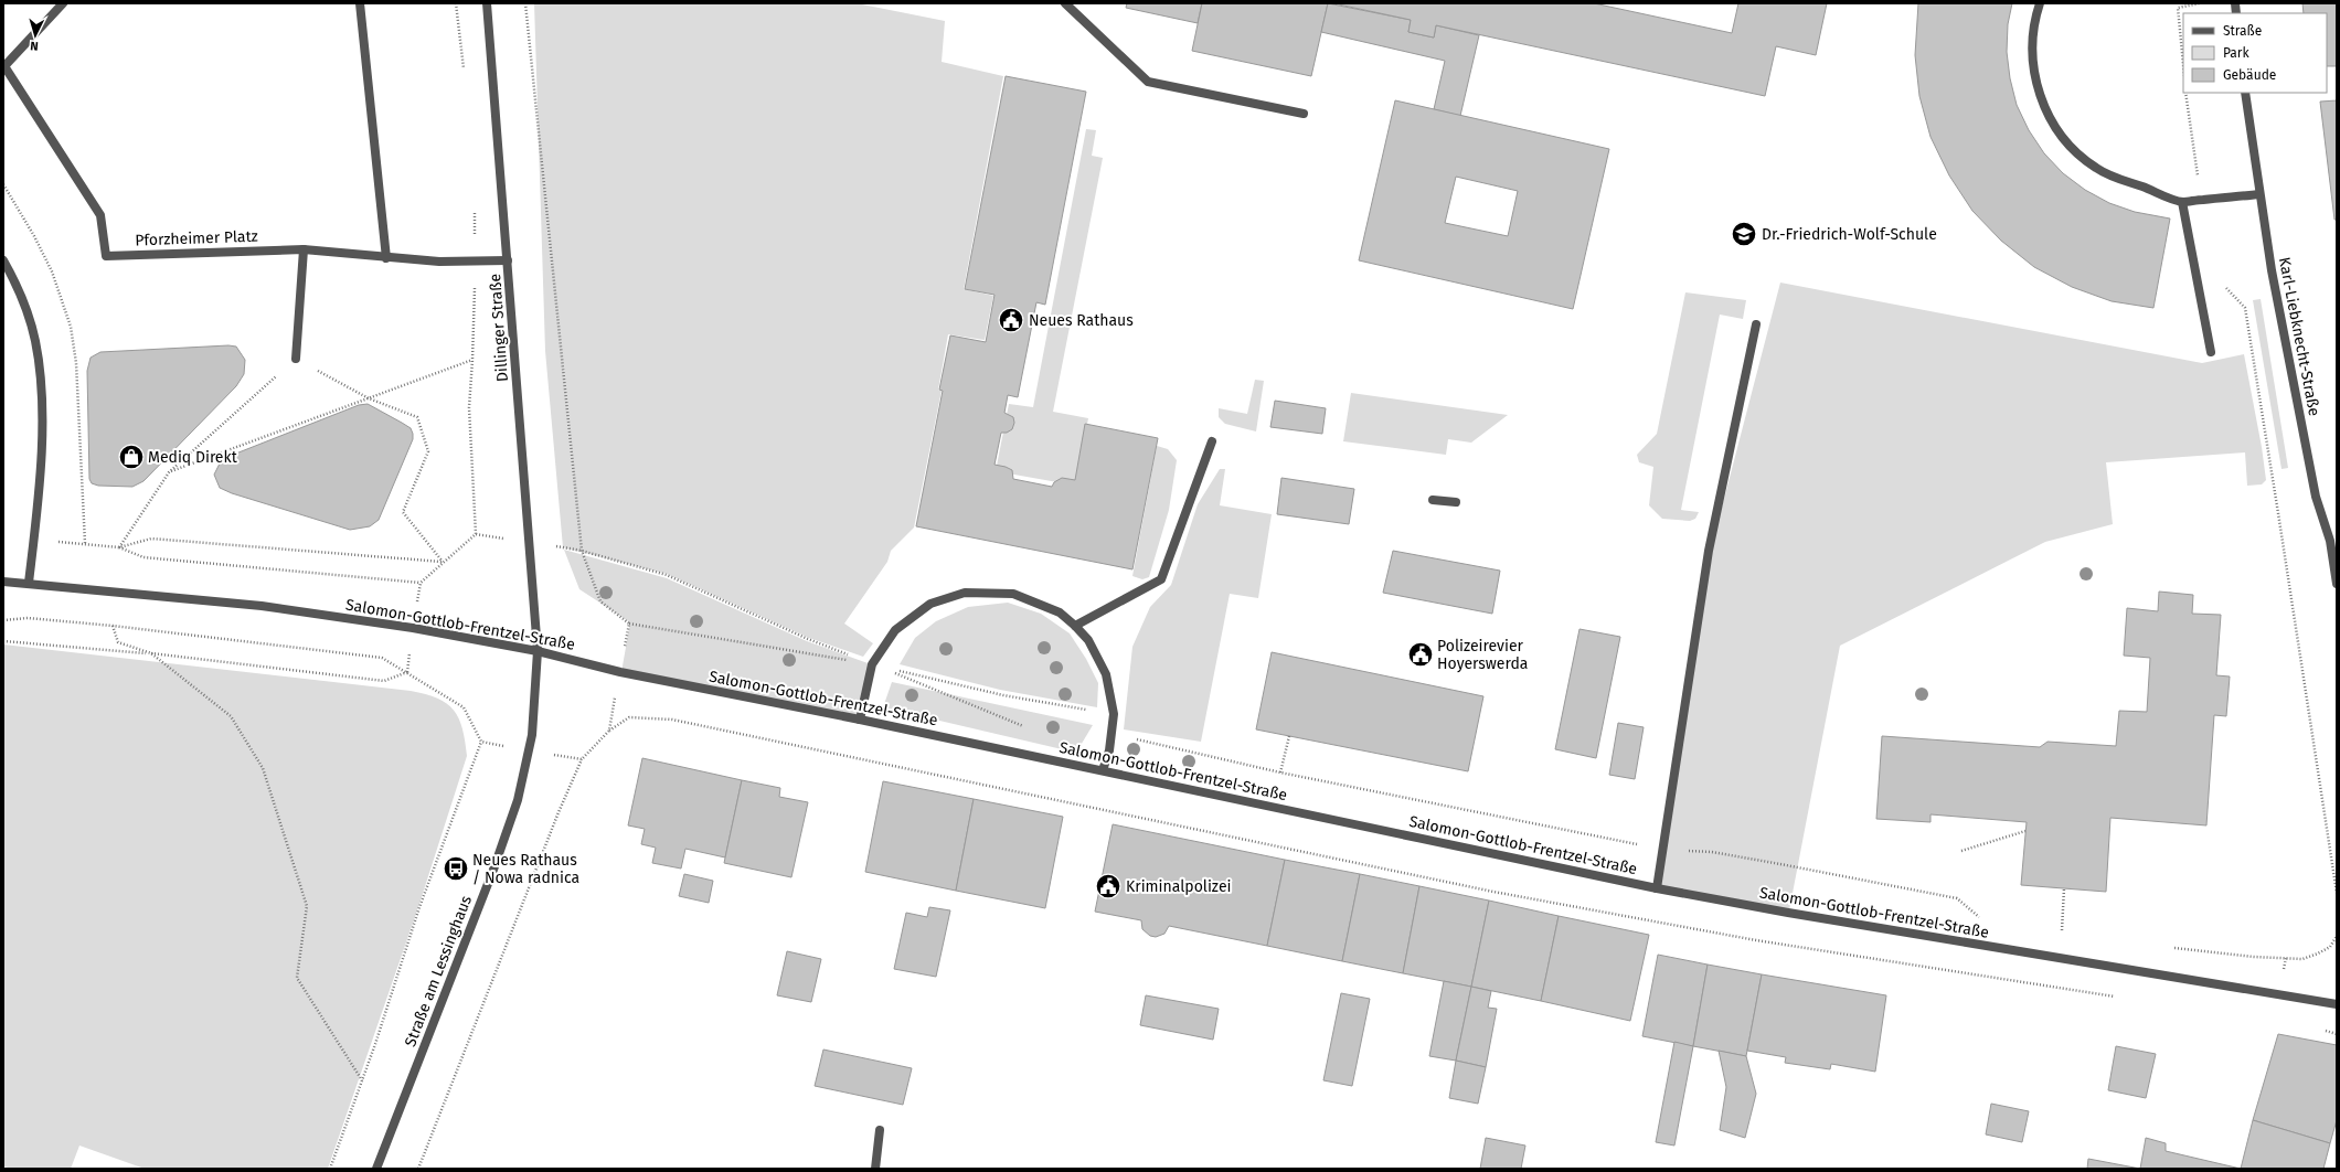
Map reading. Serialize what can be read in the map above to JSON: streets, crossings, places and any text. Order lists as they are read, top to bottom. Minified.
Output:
{"streets":{"street":["Pforzheimer Platz","Dillinger Straße","Karl-Liebknecht-Straße","Salomon-Gottlob-Frentzel-Straße","Straße am Lessinghaus"]},"crossings":[["Pforzheimer Platz","Dillinger Straße"],["Dillinger Straße","Salomon-Gottlob-Frentzel-Straße"],["Dillinger Straße","Straße am Lessinghaus"],["Salomon-Gottlob-Frentzel-Straße","Straße am Lessinghaus"]],"places":{"school or university":["Dr.-Friedrich-Wolf-Schule"],"public building":["Neues Rathaus","Polizeirevier Hoyerswerda","Kriminalpolizei"],"shop":["Mediq Direkt"],"bus stop":["Neues Rathaus / Nowa radnica"]},"legend":["Straße","Park","Gebäude"],"north":"bottom"}
